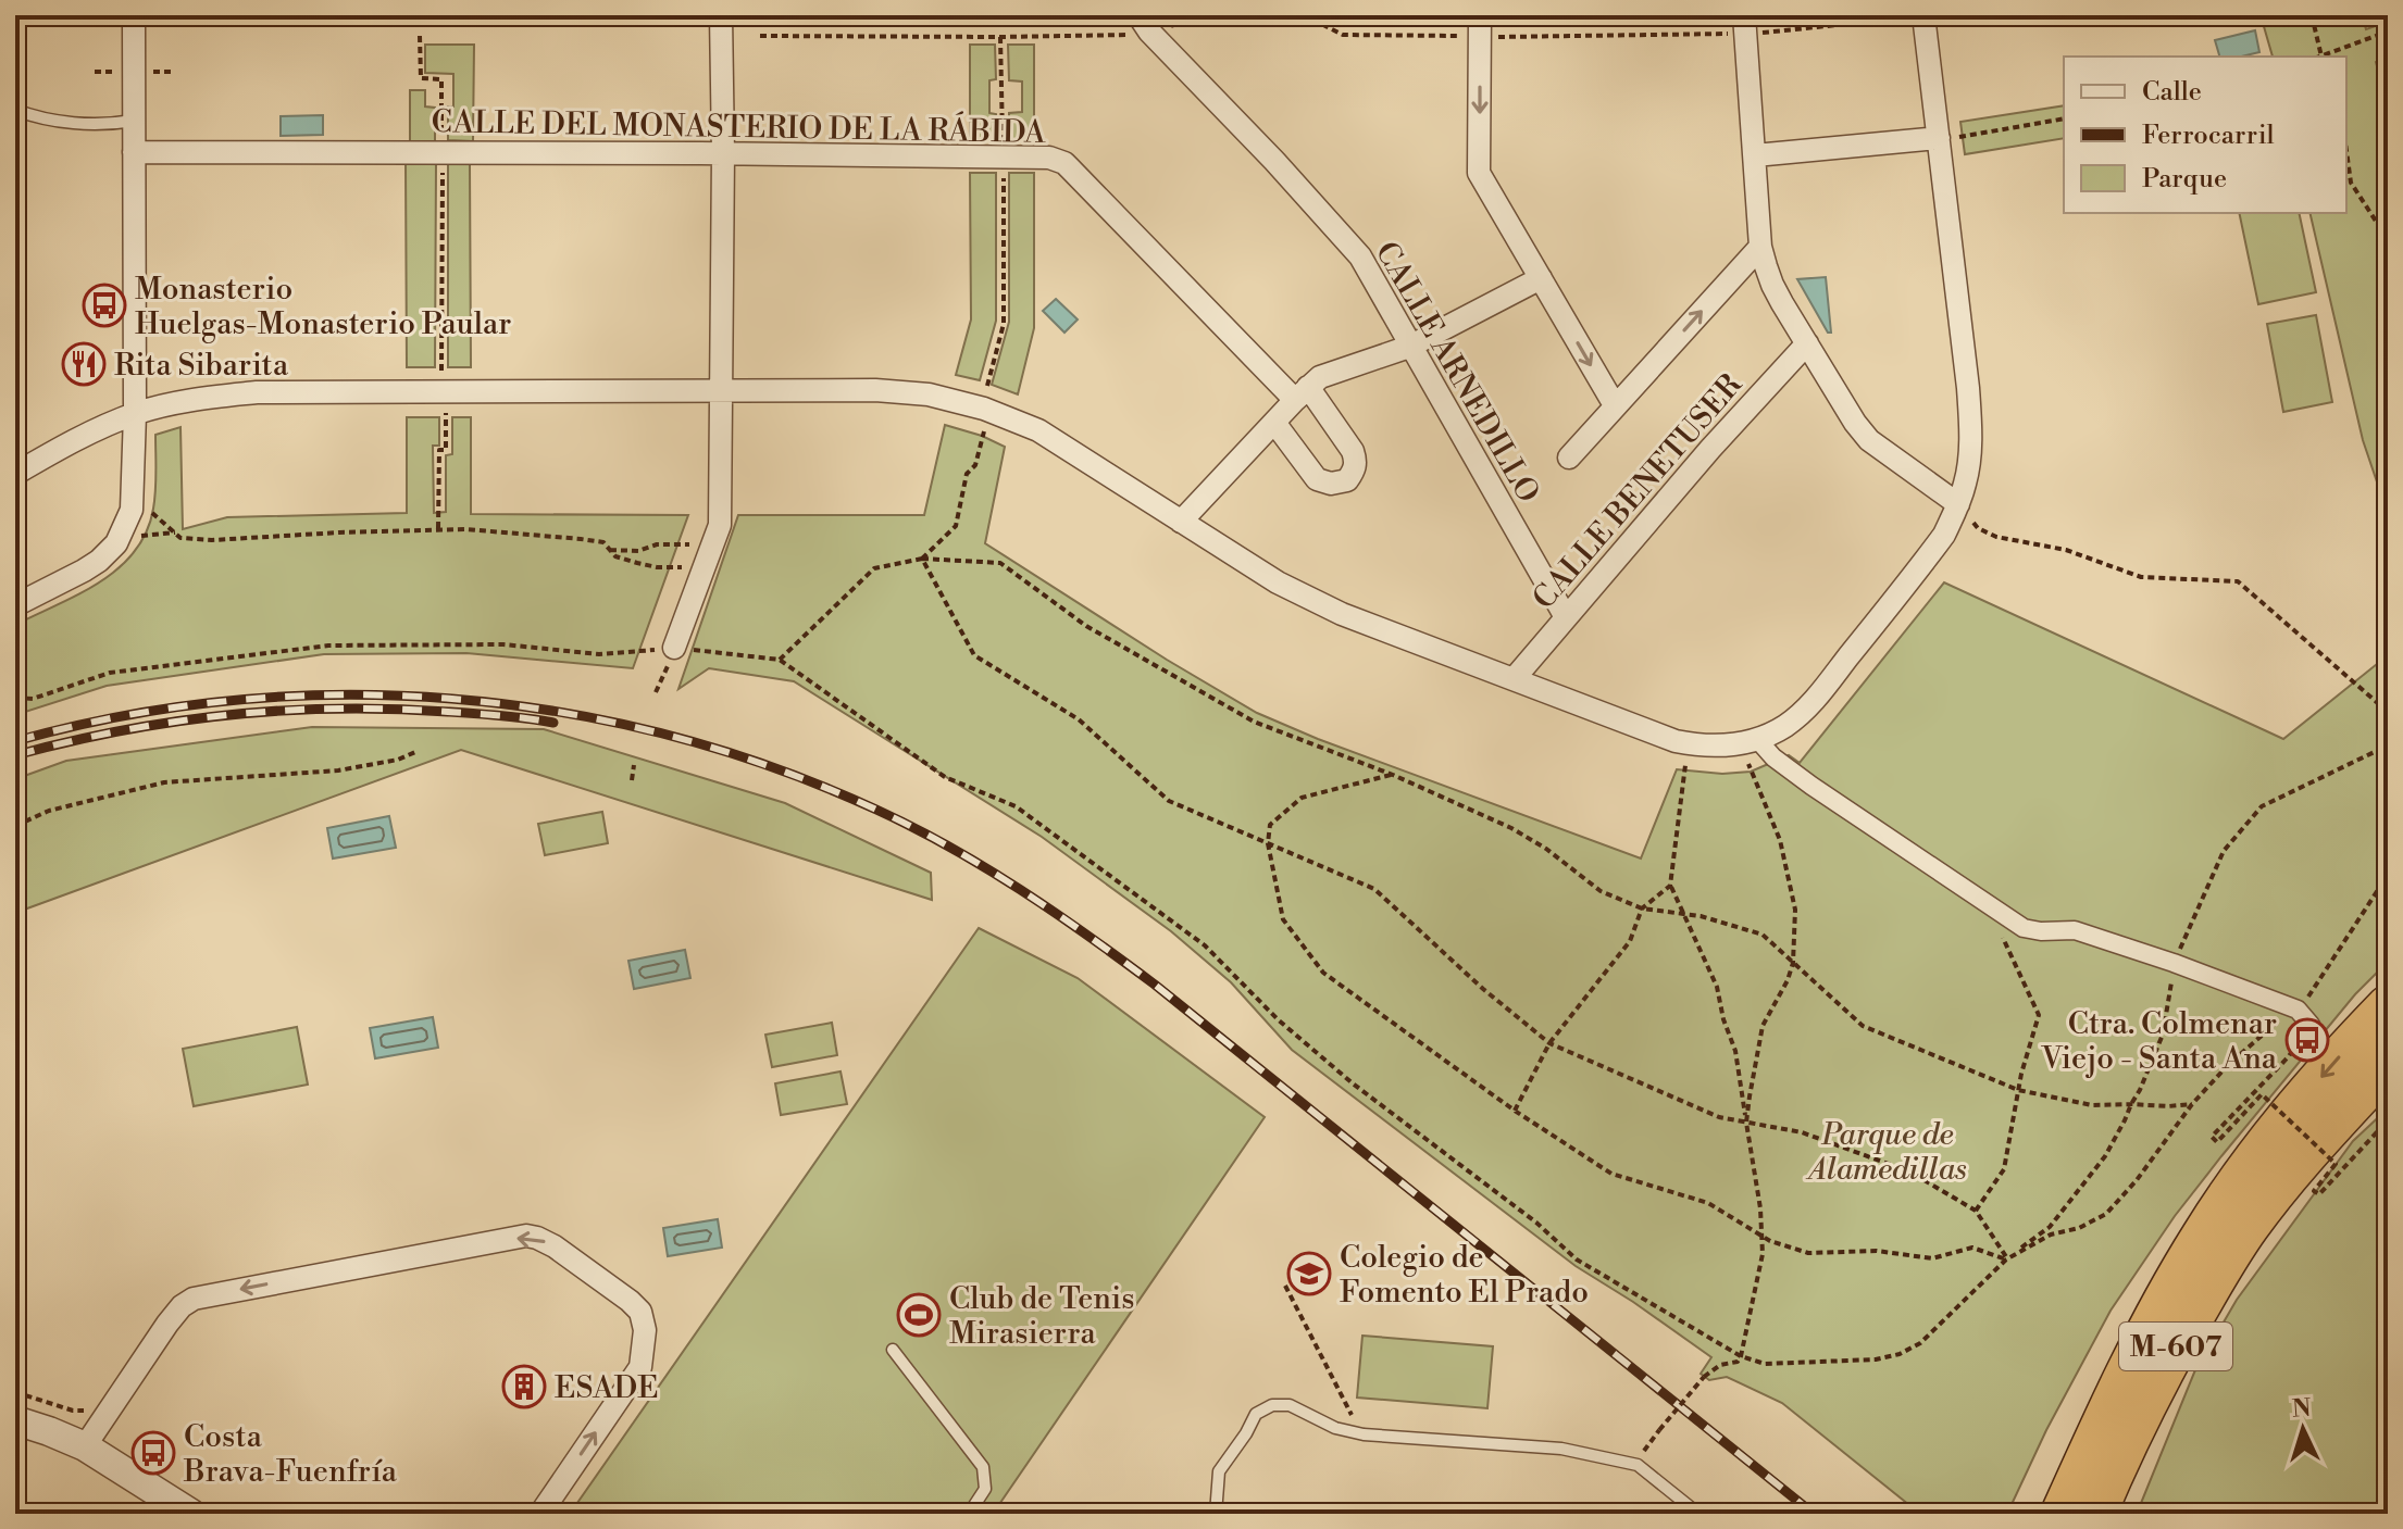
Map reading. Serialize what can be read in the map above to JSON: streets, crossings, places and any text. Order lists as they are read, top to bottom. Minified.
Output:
{"streets":{"highway":["M-607"],"street":["CALLE DEL MONASTERIO DE LA RÁBIDA","CALLE ARNEDILLO","CALLE BENETUSER"]},"crossings":[["CALLE ARNEDILLO","CALLE BENETUSER"]],"parks":["Parque de Alamedillas"],"places":{"bus stop":["Monasterio Huelgas-Monasterio Paular","Ctra. Colmenar Viejo - Santa Ana","Costa Brava-Fuenfría"],"restaurant":["Rita Sibarita"],"school or university":["Colegio de Fomento El Prado"],"sports":["Club de Tenis Mirasierra"],"building":["ESADE"]},"legend":["Calle","Ferrocarril","Parque"],"north":"top"}
